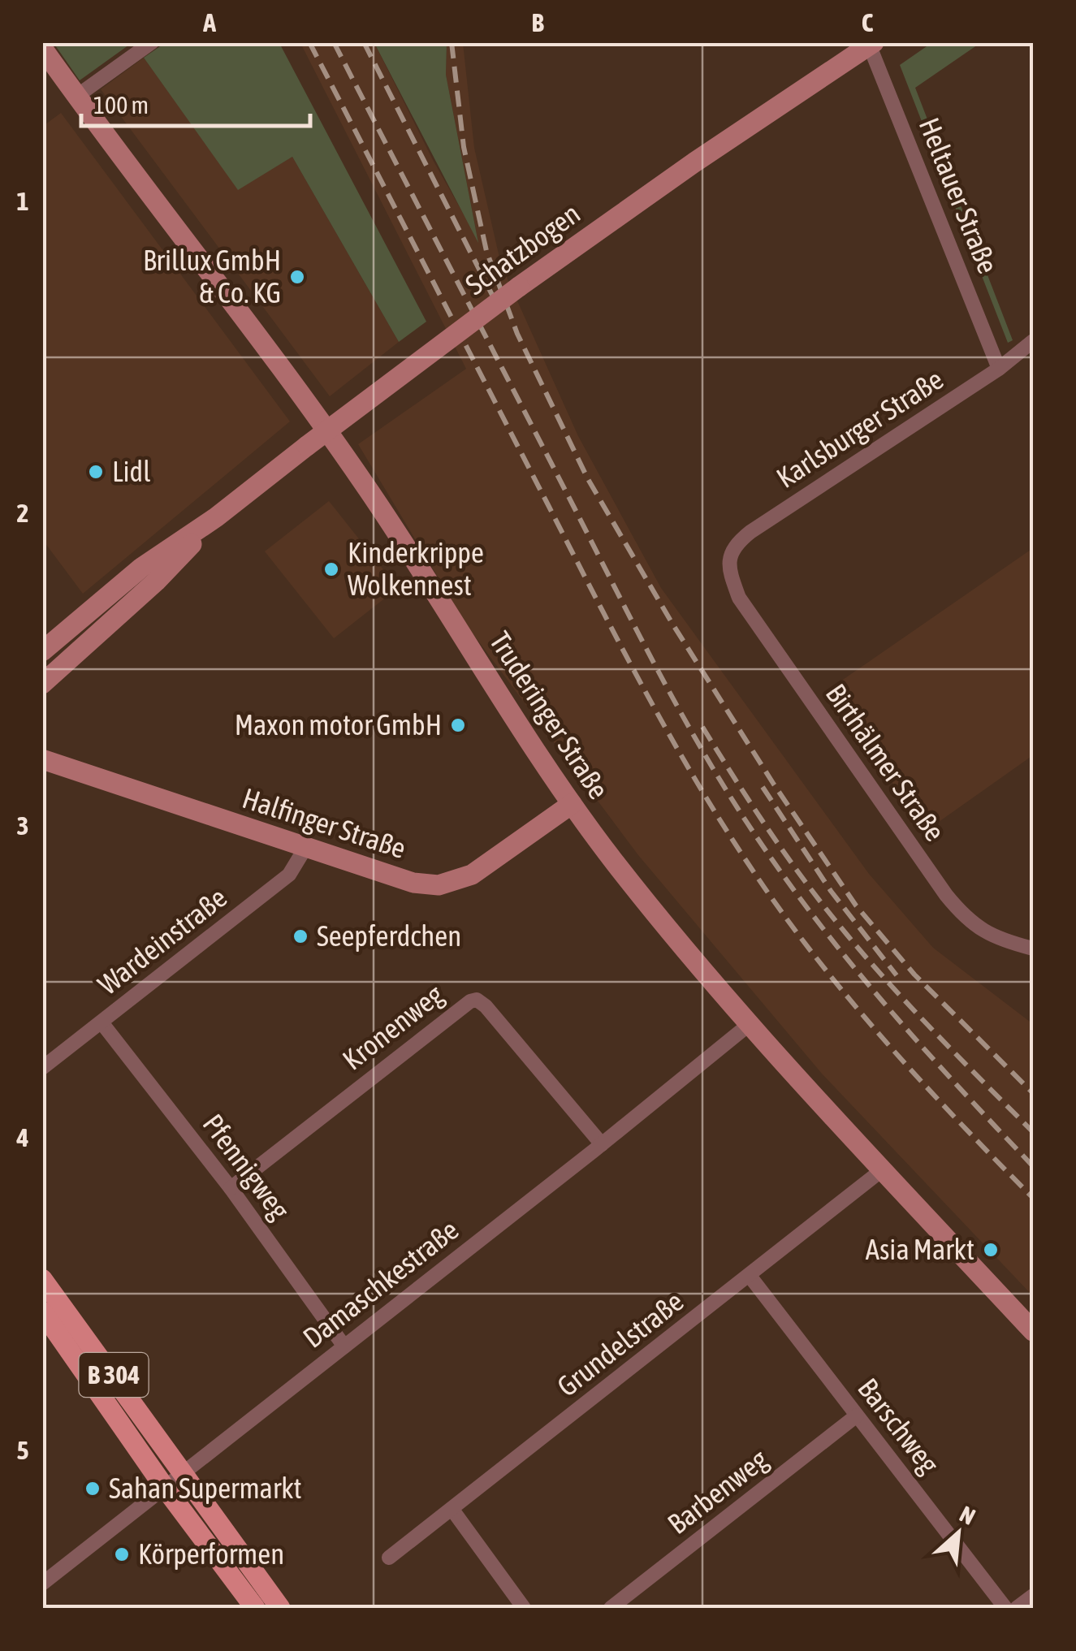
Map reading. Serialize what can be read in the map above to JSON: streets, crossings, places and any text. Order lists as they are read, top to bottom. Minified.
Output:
{"streets":{"main road":["B 304"],"street":["Heltauer Straße","Schatzbogen","Karlsburger Straße","Truderinger Straße","Birthälmer Straße","Halfinger Straße","Wardeinstraße","Kronenweg","Pfennigweg","Damaschkestraße","Grundelstraße","Barschweg","Barbenweg"]},"crossings":[["Heltauer Straße","Schatzbogen"],["Heltauer Straße","Karlsburger Straße"],["Karlsburger Straße","Birthälmer Straße"],["Truderinger Straße","Halfinger Straße"],["Truderinger Straße","Damaschkestraße"],["Truderinger Straße","Grundelstraße"],["Halfinger Straße","Wardeinstraße"],["Wardeinstraße","Pfennigweg"],["Kronenweg","Pfennigweg"],["Kronenweg","Damaschkestraße"],["Pfennigweg","Damaschkestraße"],["Damaschkestraße","B 304"],["Grundelstraße","Barschweg"],["Barschweg","Barbenweg"]],"places":["Brillux GmbH & Co. KG","Lidl","Kinderkrippe Wolkennest","Maxon motor GmbH","Seepferdchen","Asia Markt","Sahan Supermarkt","Körperformen"],"scale_bar":"100 m","north":"top right","grid":{"columns":["A","B","C"],"rows":["1","2","3","4","5"]}}
